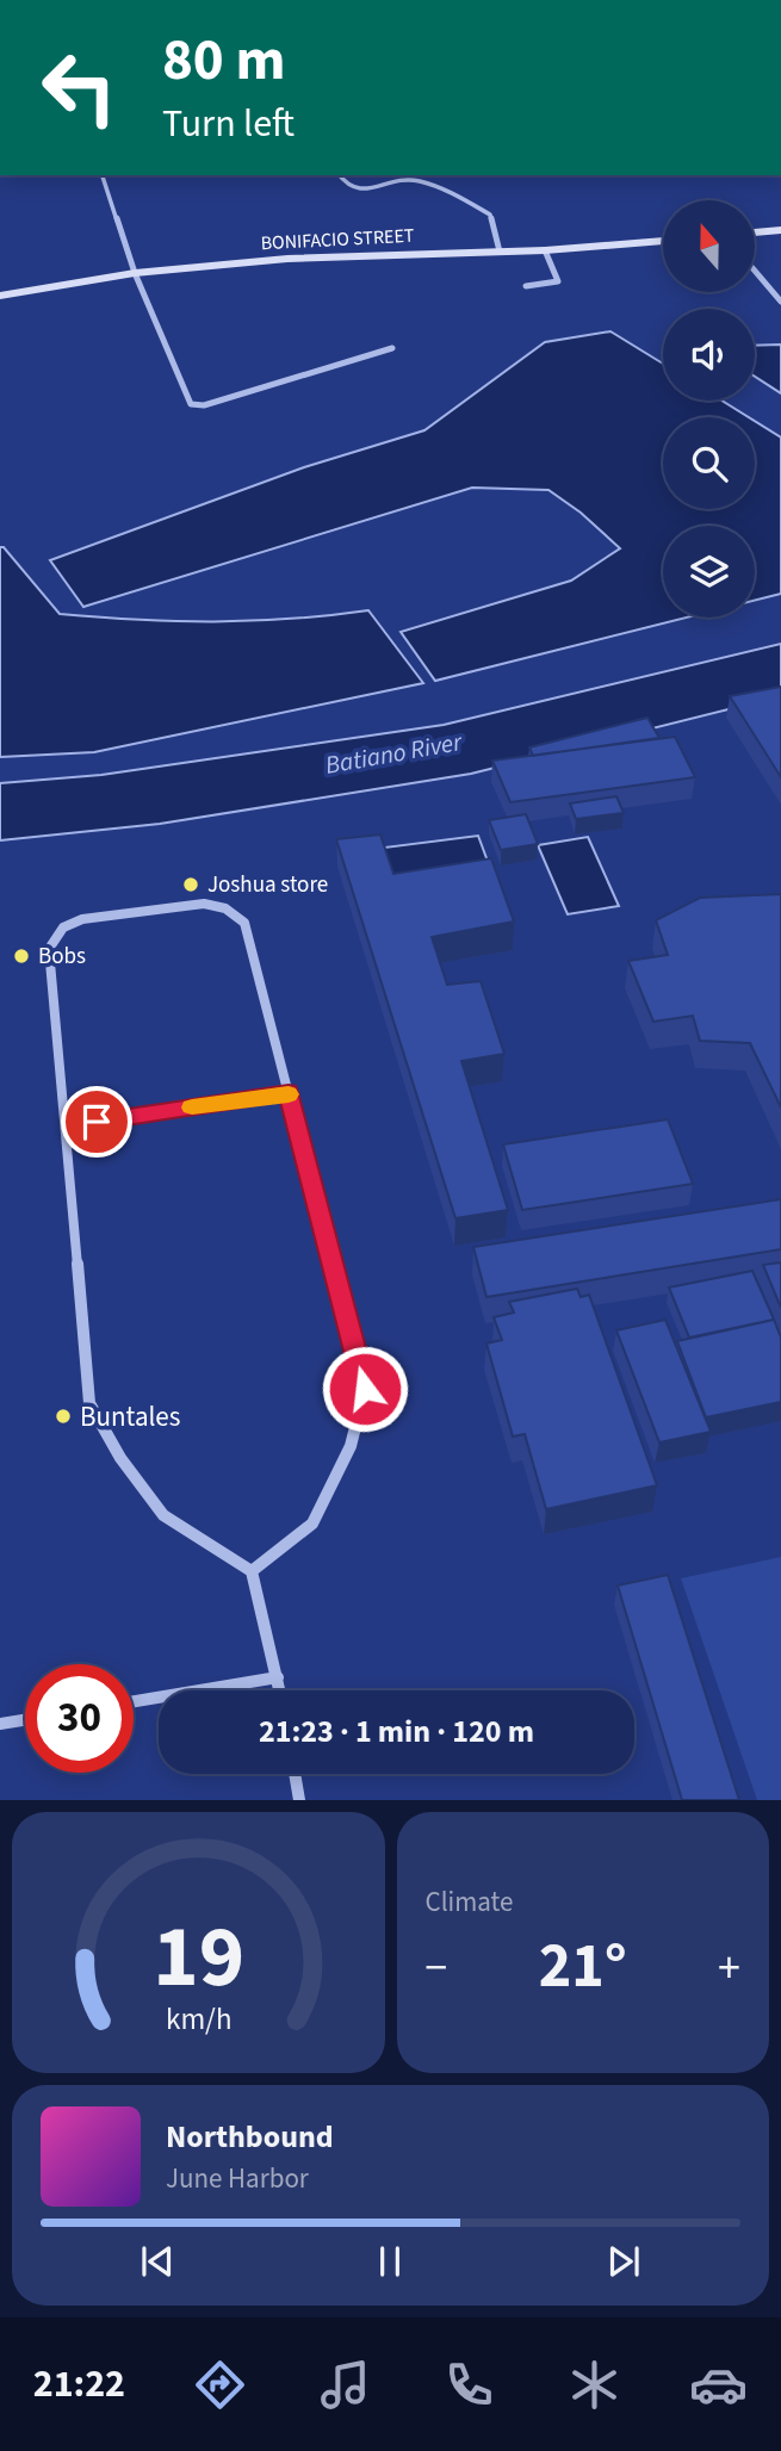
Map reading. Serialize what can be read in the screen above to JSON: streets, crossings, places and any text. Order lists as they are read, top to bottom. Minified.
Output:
{"streets":{"street":["BONIFACIO STREET"]},"water":["Batiano River"],"places":["Joshua store","Bobs","Buntales"],"north":"top","page":{"turn":["80 m","Turn left"],"limit":"30","trip":"21:23 · 1 min · 120 m","tile":"Climate","heat":["−","21°","+"],"song":["Northbound","June Harbor"],"tabs":"21:22","gauge":["19","km/h"]}}
